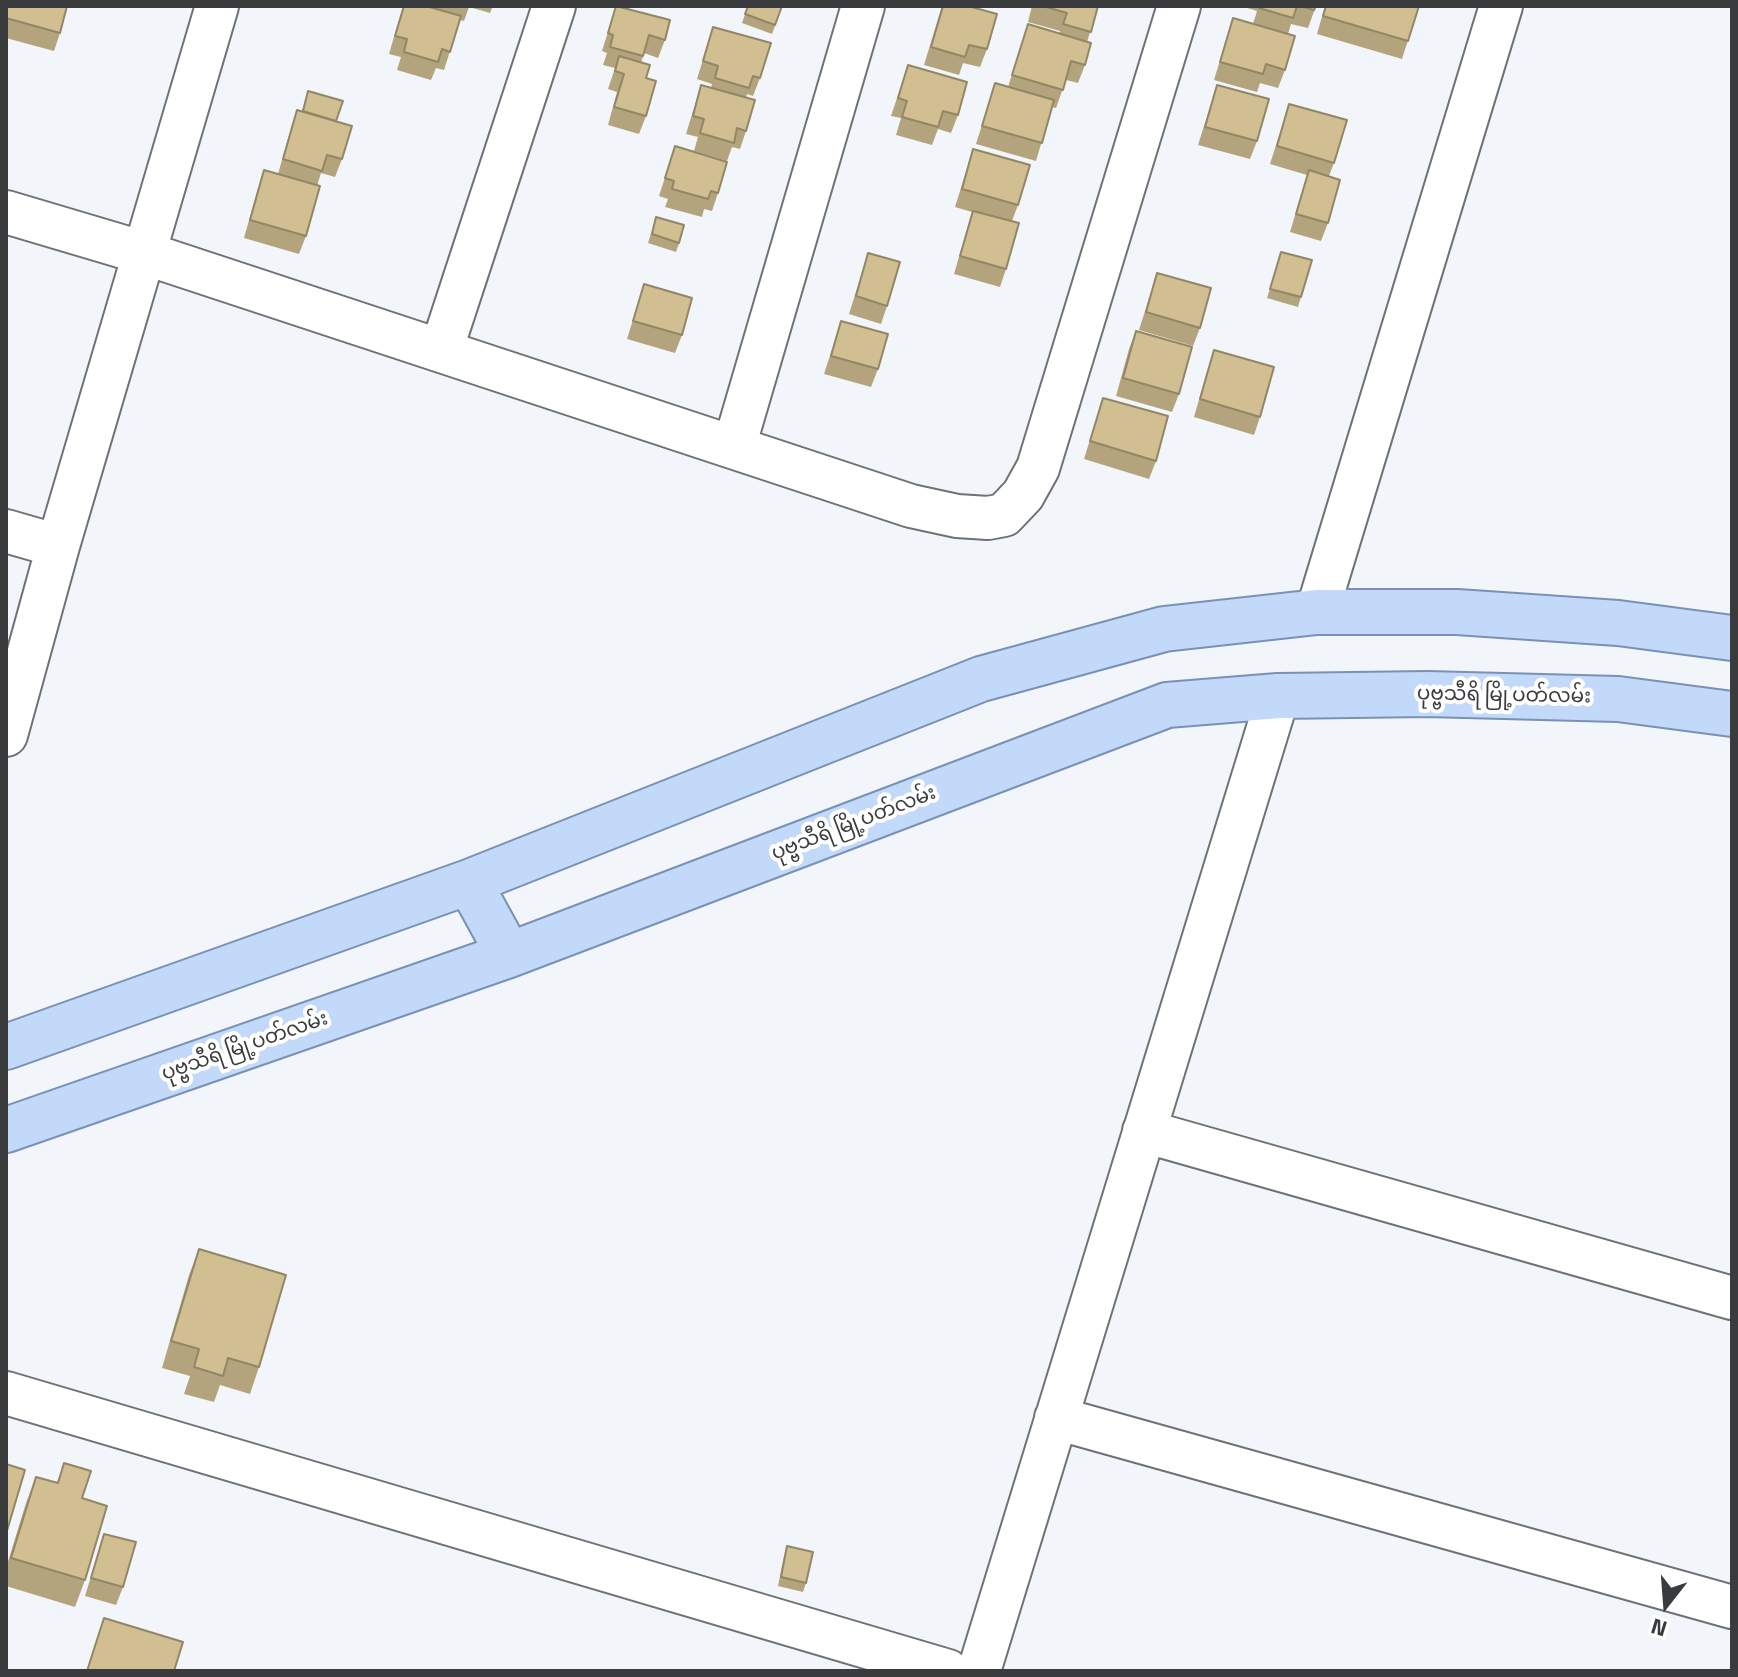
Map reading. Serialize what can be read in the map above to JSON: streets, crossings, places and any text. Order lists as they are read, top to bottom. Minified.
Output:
{"streets":{"main road":["ပုဗ္ဗသီရိ မြို့ပတ်လမ်း"]},"north":"bottom"}
